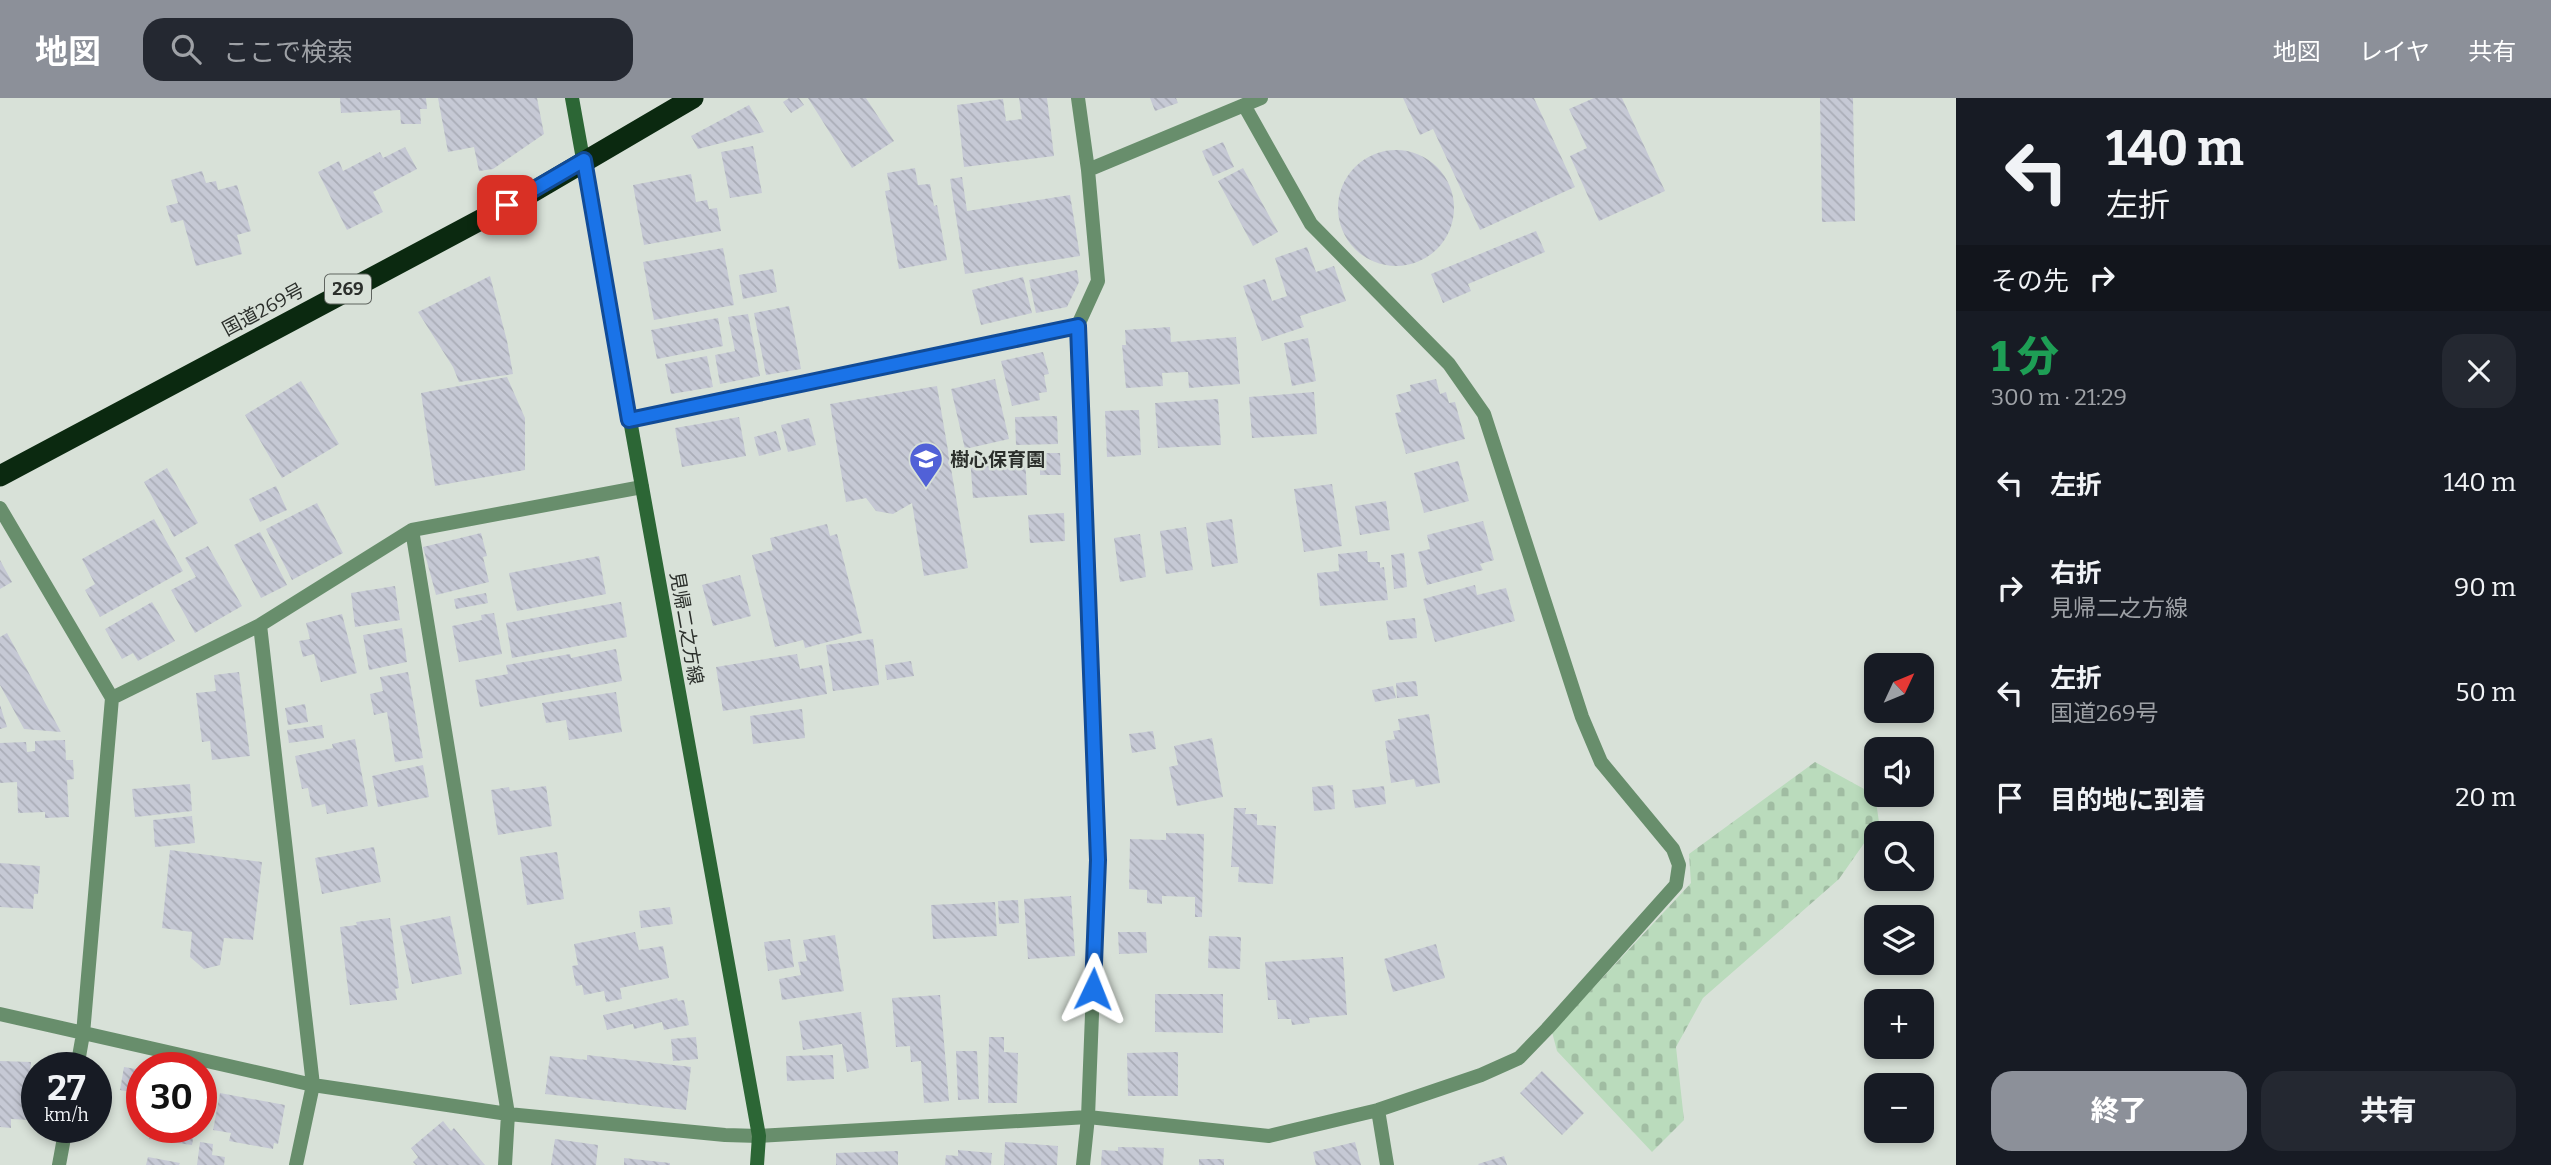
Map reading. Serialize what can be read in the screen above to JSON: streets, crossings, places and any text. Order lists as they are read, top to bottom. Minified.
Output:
{"streets":{"highway":["269","国道269号"],"main road":["見帰二之方線"]},"crossings":[["国道269号","見帰二之方線"]],"places":{"school or university":["樹心保育園"]},"north":"top right","page":{"header":"地図","search":"ここで検索","nav":["地図","レイヤ","共有"],"turn":["140 m","左折"],"then":"その先","heading":["1 分","300 m · 21:29"],"list":[{"name":"左折","value":"140 m"},{"name":"右折","note":"見帰二之方線","value":"90 m"},{"name":"左折","note":"国道269号","value":"50 m"},{"name":"目的地に到着","value":"20 m"}],"map_buttons":["+","−"],"speed":"27 km/h","limit":"30","buttons":["終了","共有"]}}
